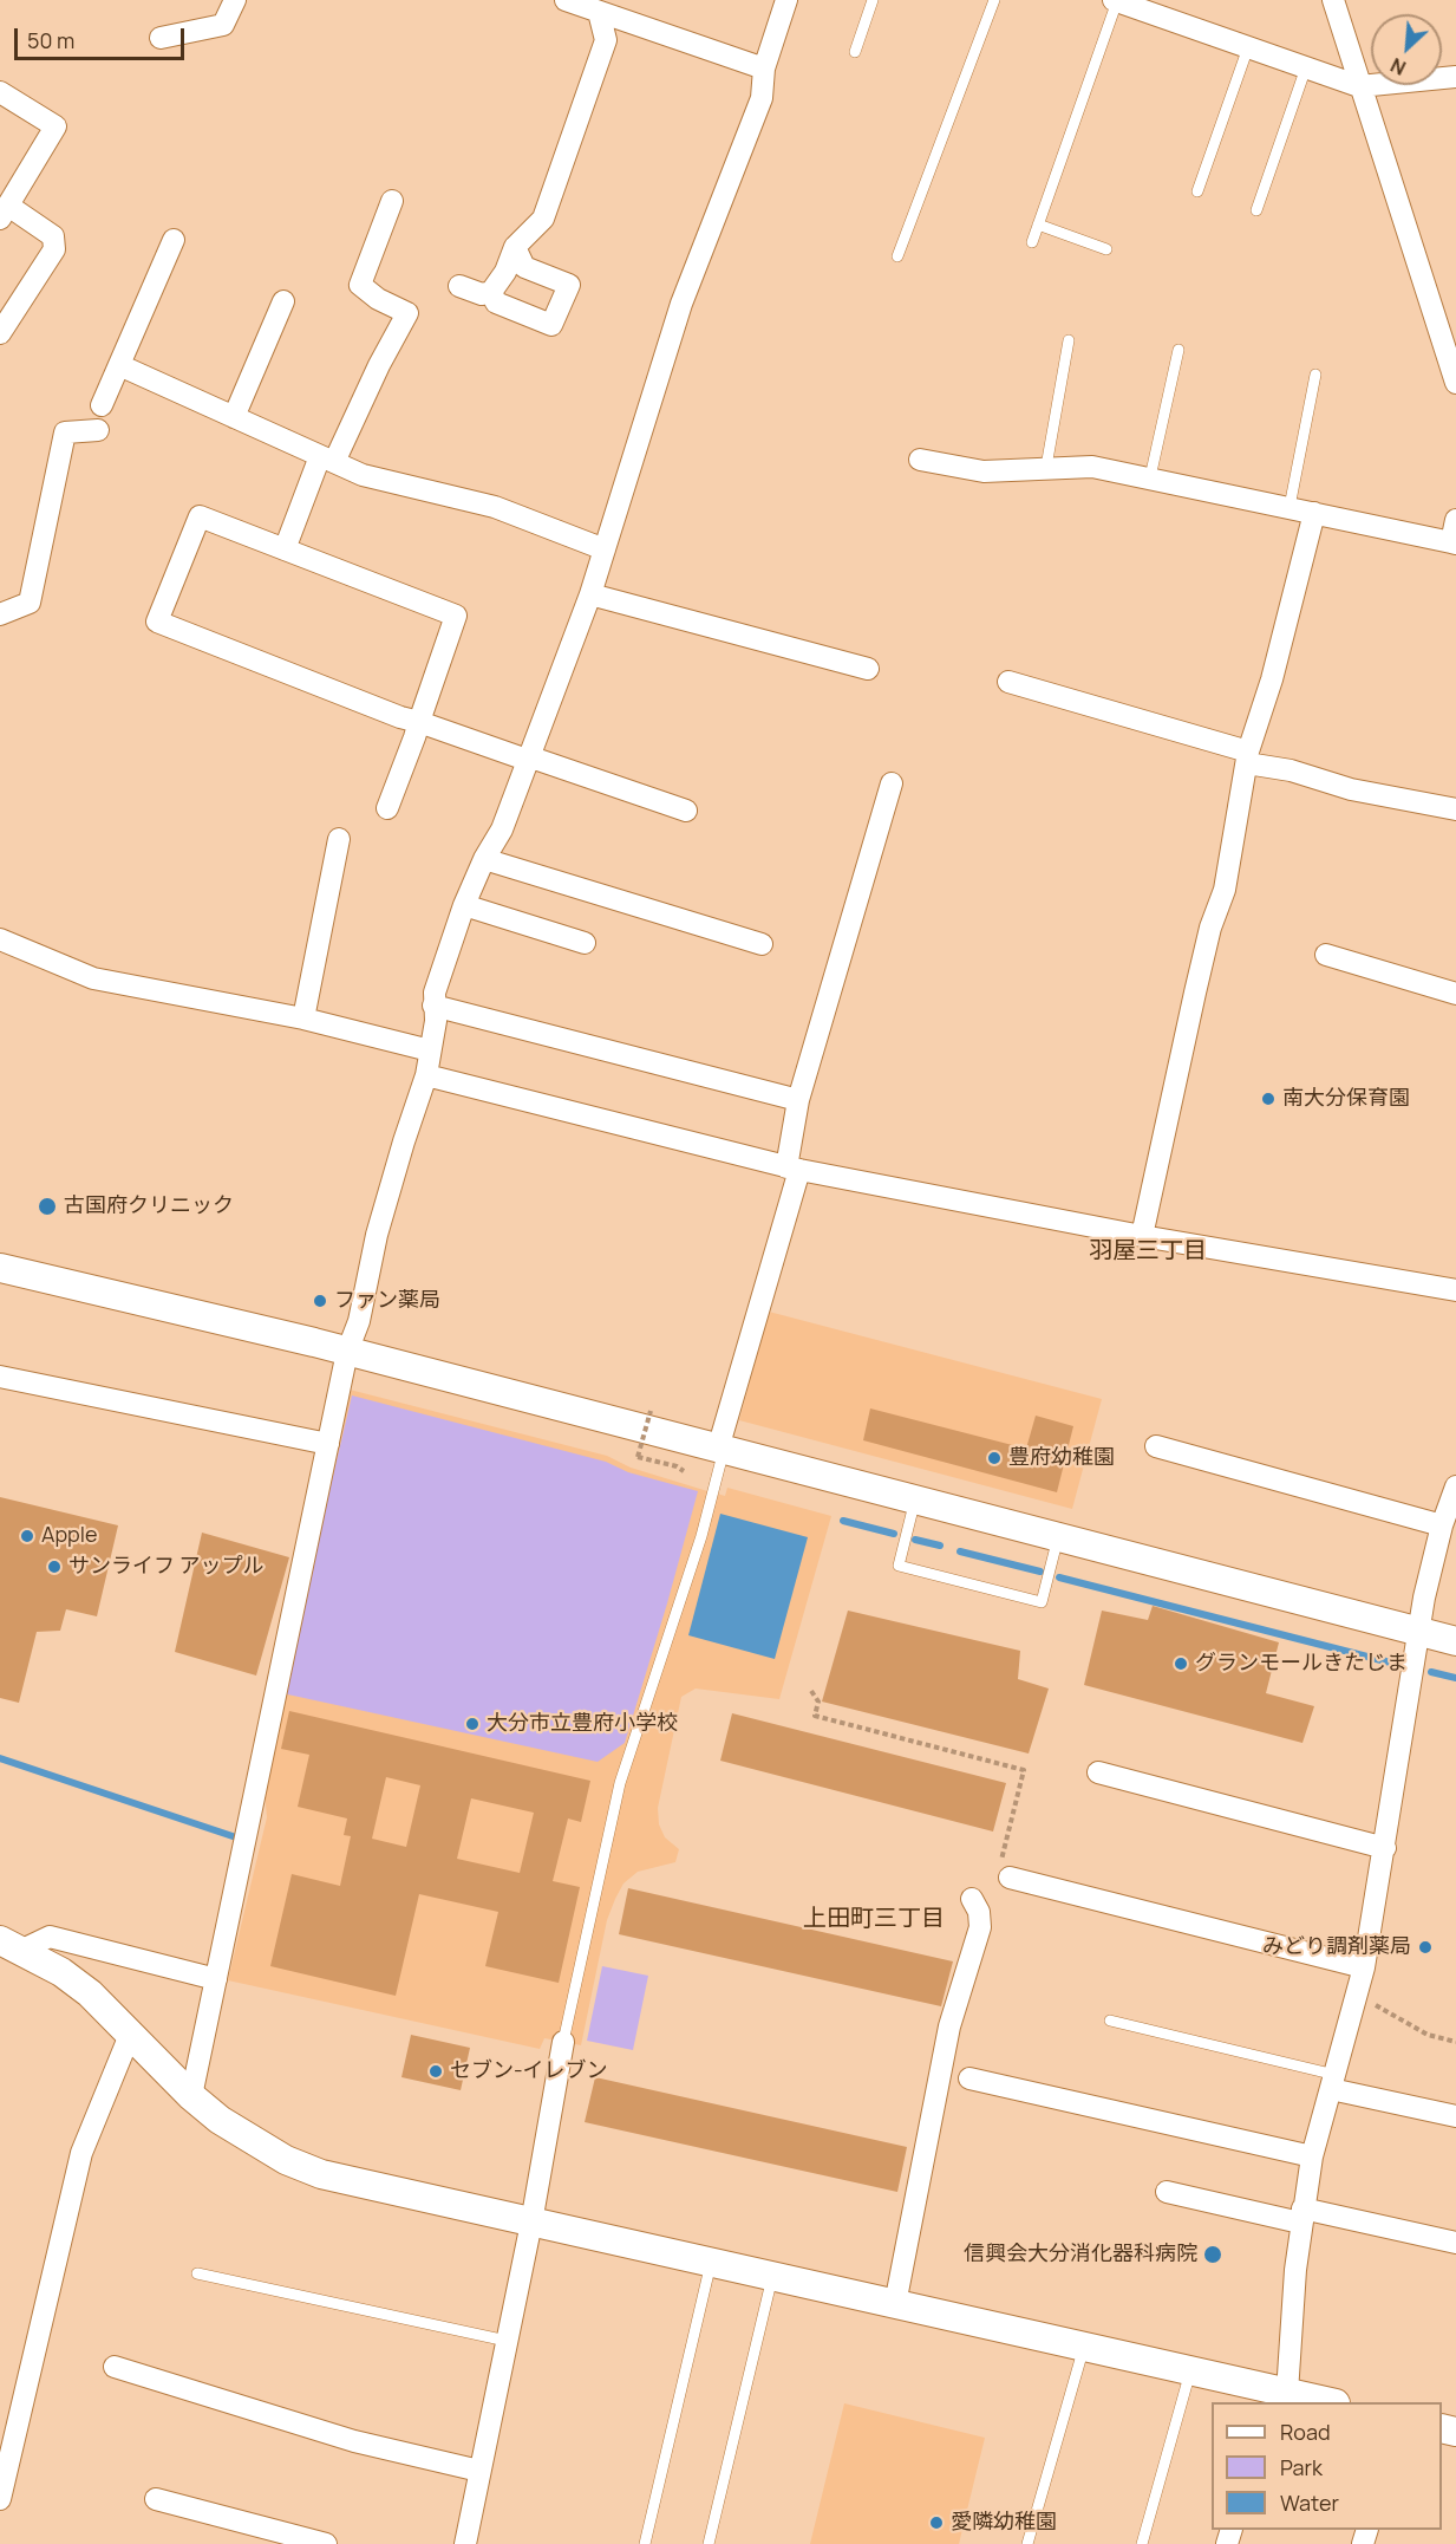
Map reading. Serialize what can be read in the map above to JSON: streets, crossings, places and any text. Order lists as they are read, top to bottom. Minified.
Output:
{"districts":["羽屋三丁目","上田町三丁目"],"places":["南大分保育園","古国府クリニック","ファン薬局","豊府幼稚園","Apple","サンライフ アップル","グランモールきたじま","大分市立豊府小学校","みどり調剤薬局","セブン-イレブン","信興会大分消化器科病院","愛隣幼稚園"],"legend":["Road","Park","Water"],"scale_bar":"50 m","north":"bottom left"}
